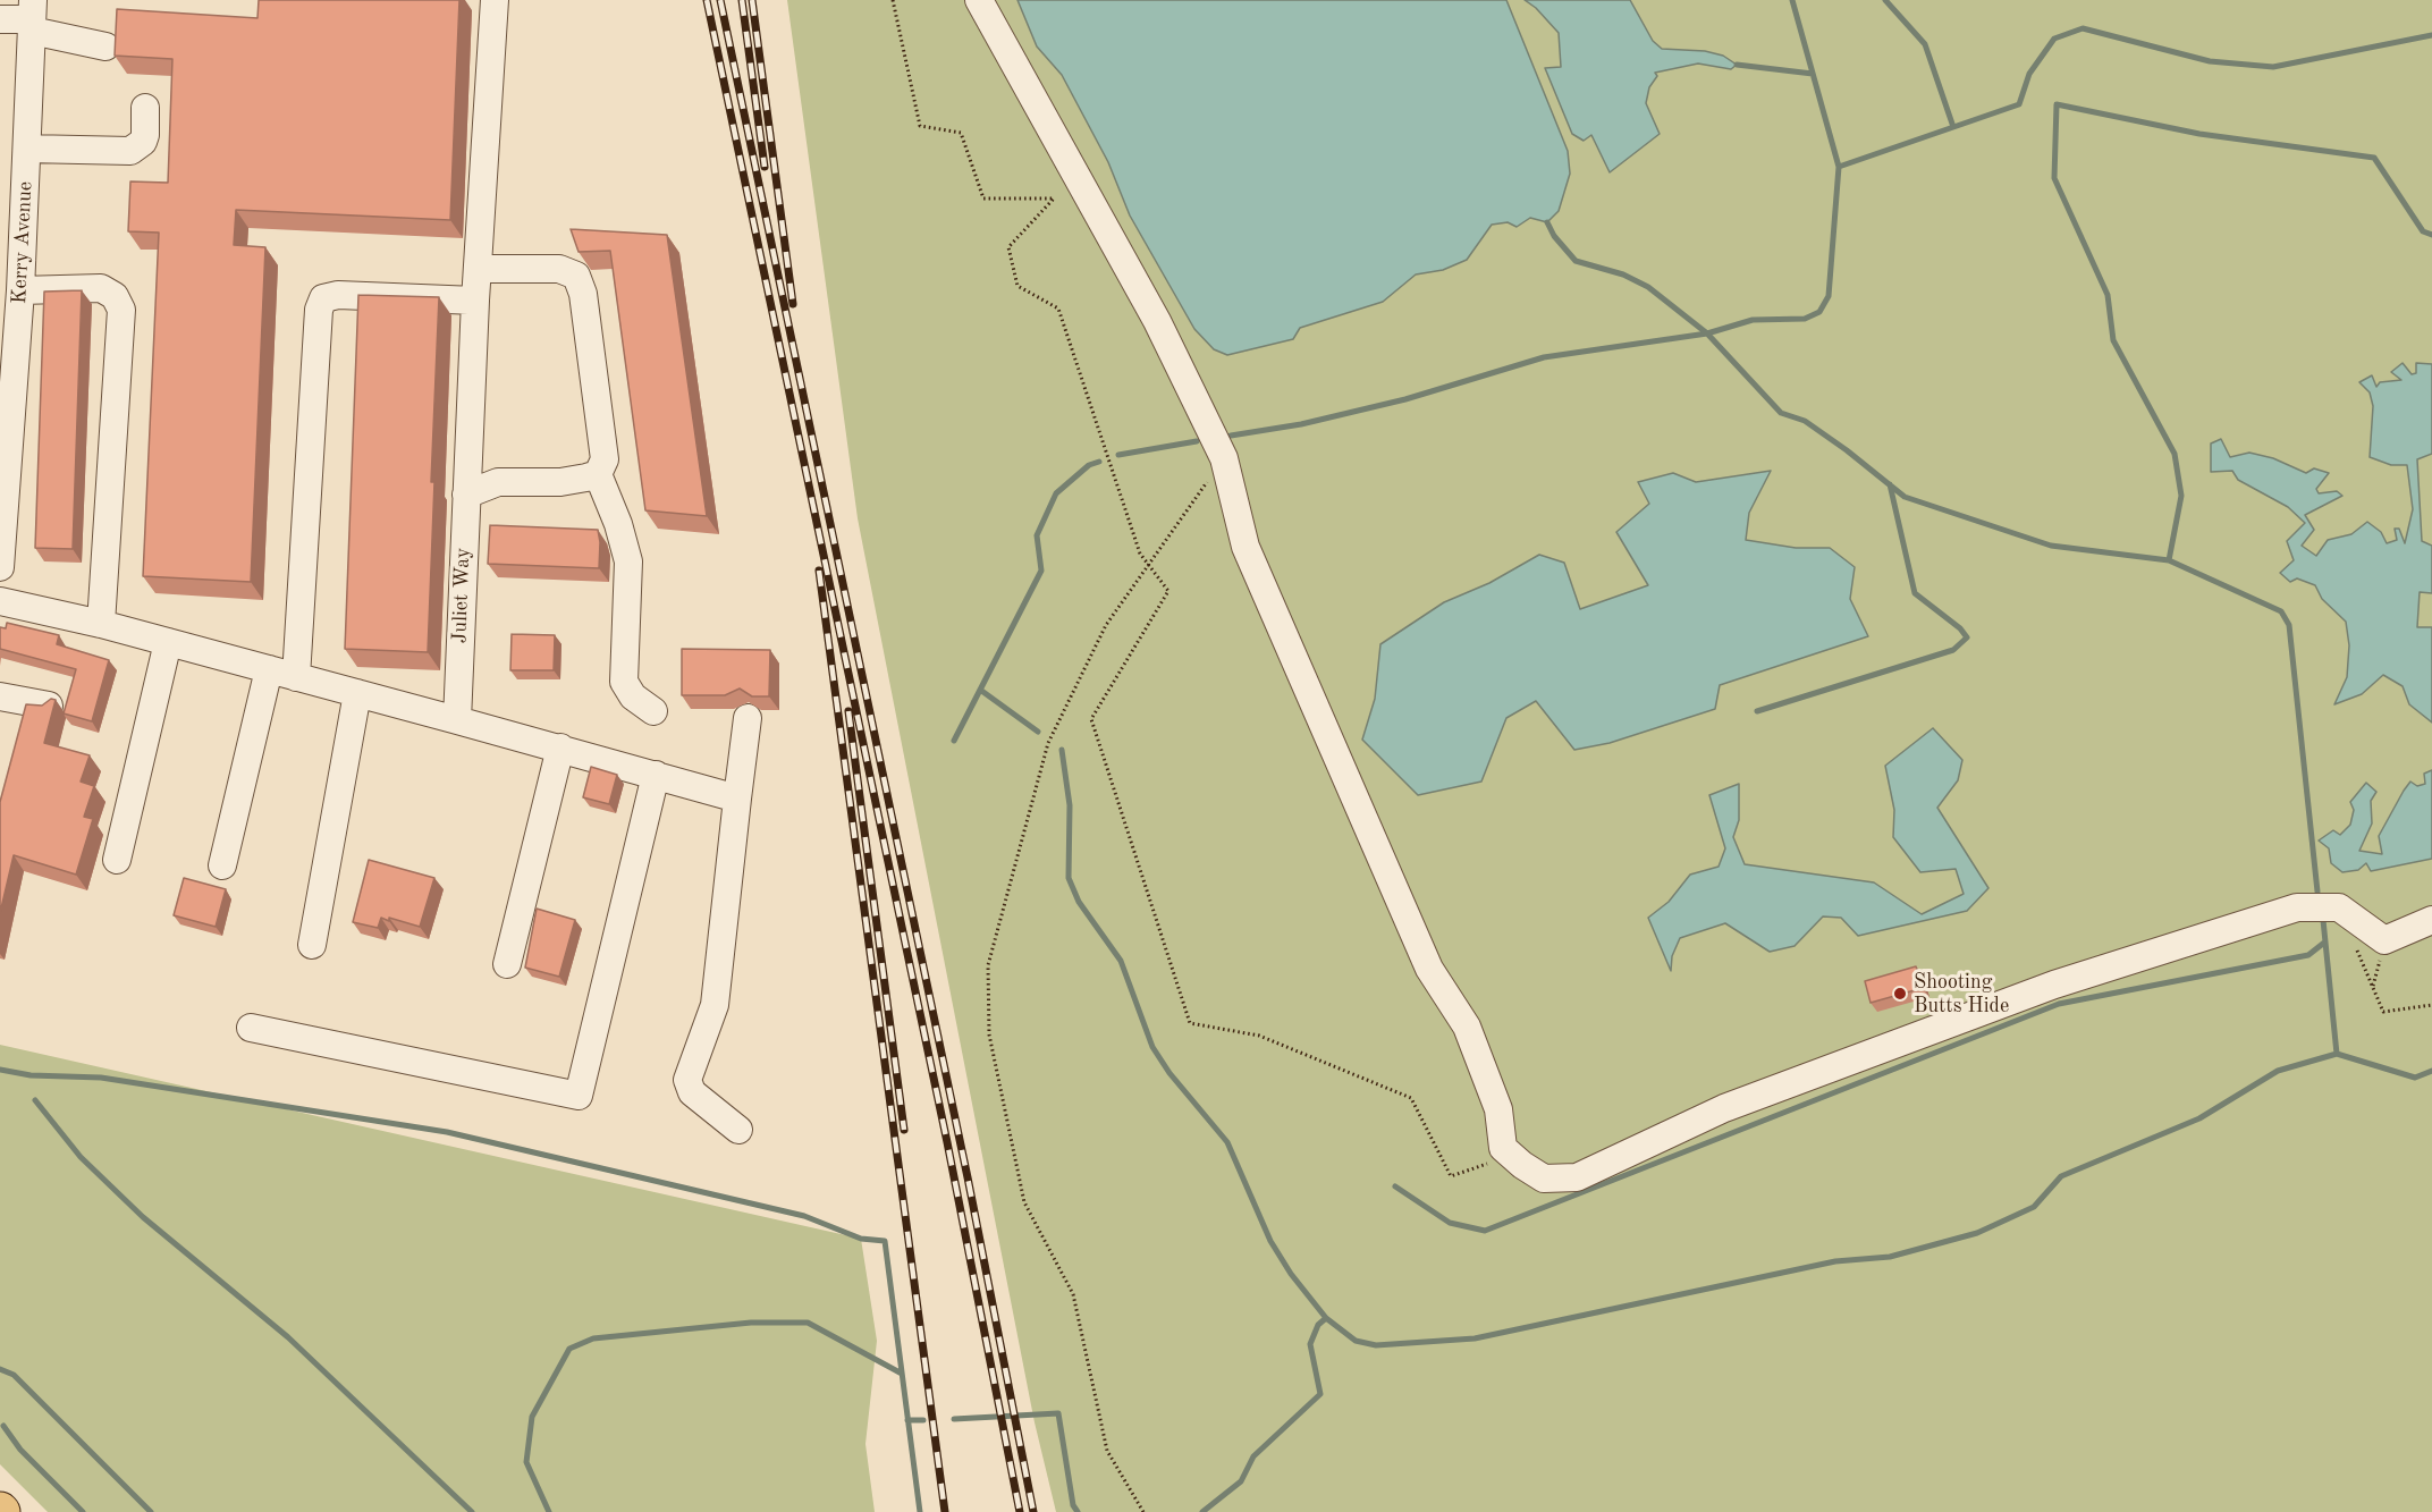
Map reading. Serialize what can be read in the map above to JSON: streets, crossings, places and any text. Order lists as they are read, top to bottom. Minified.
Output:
{"streets":{"street":["Kerry Avenue","Juliet Way"]},"places":["Shooting Butts Hide"]}
